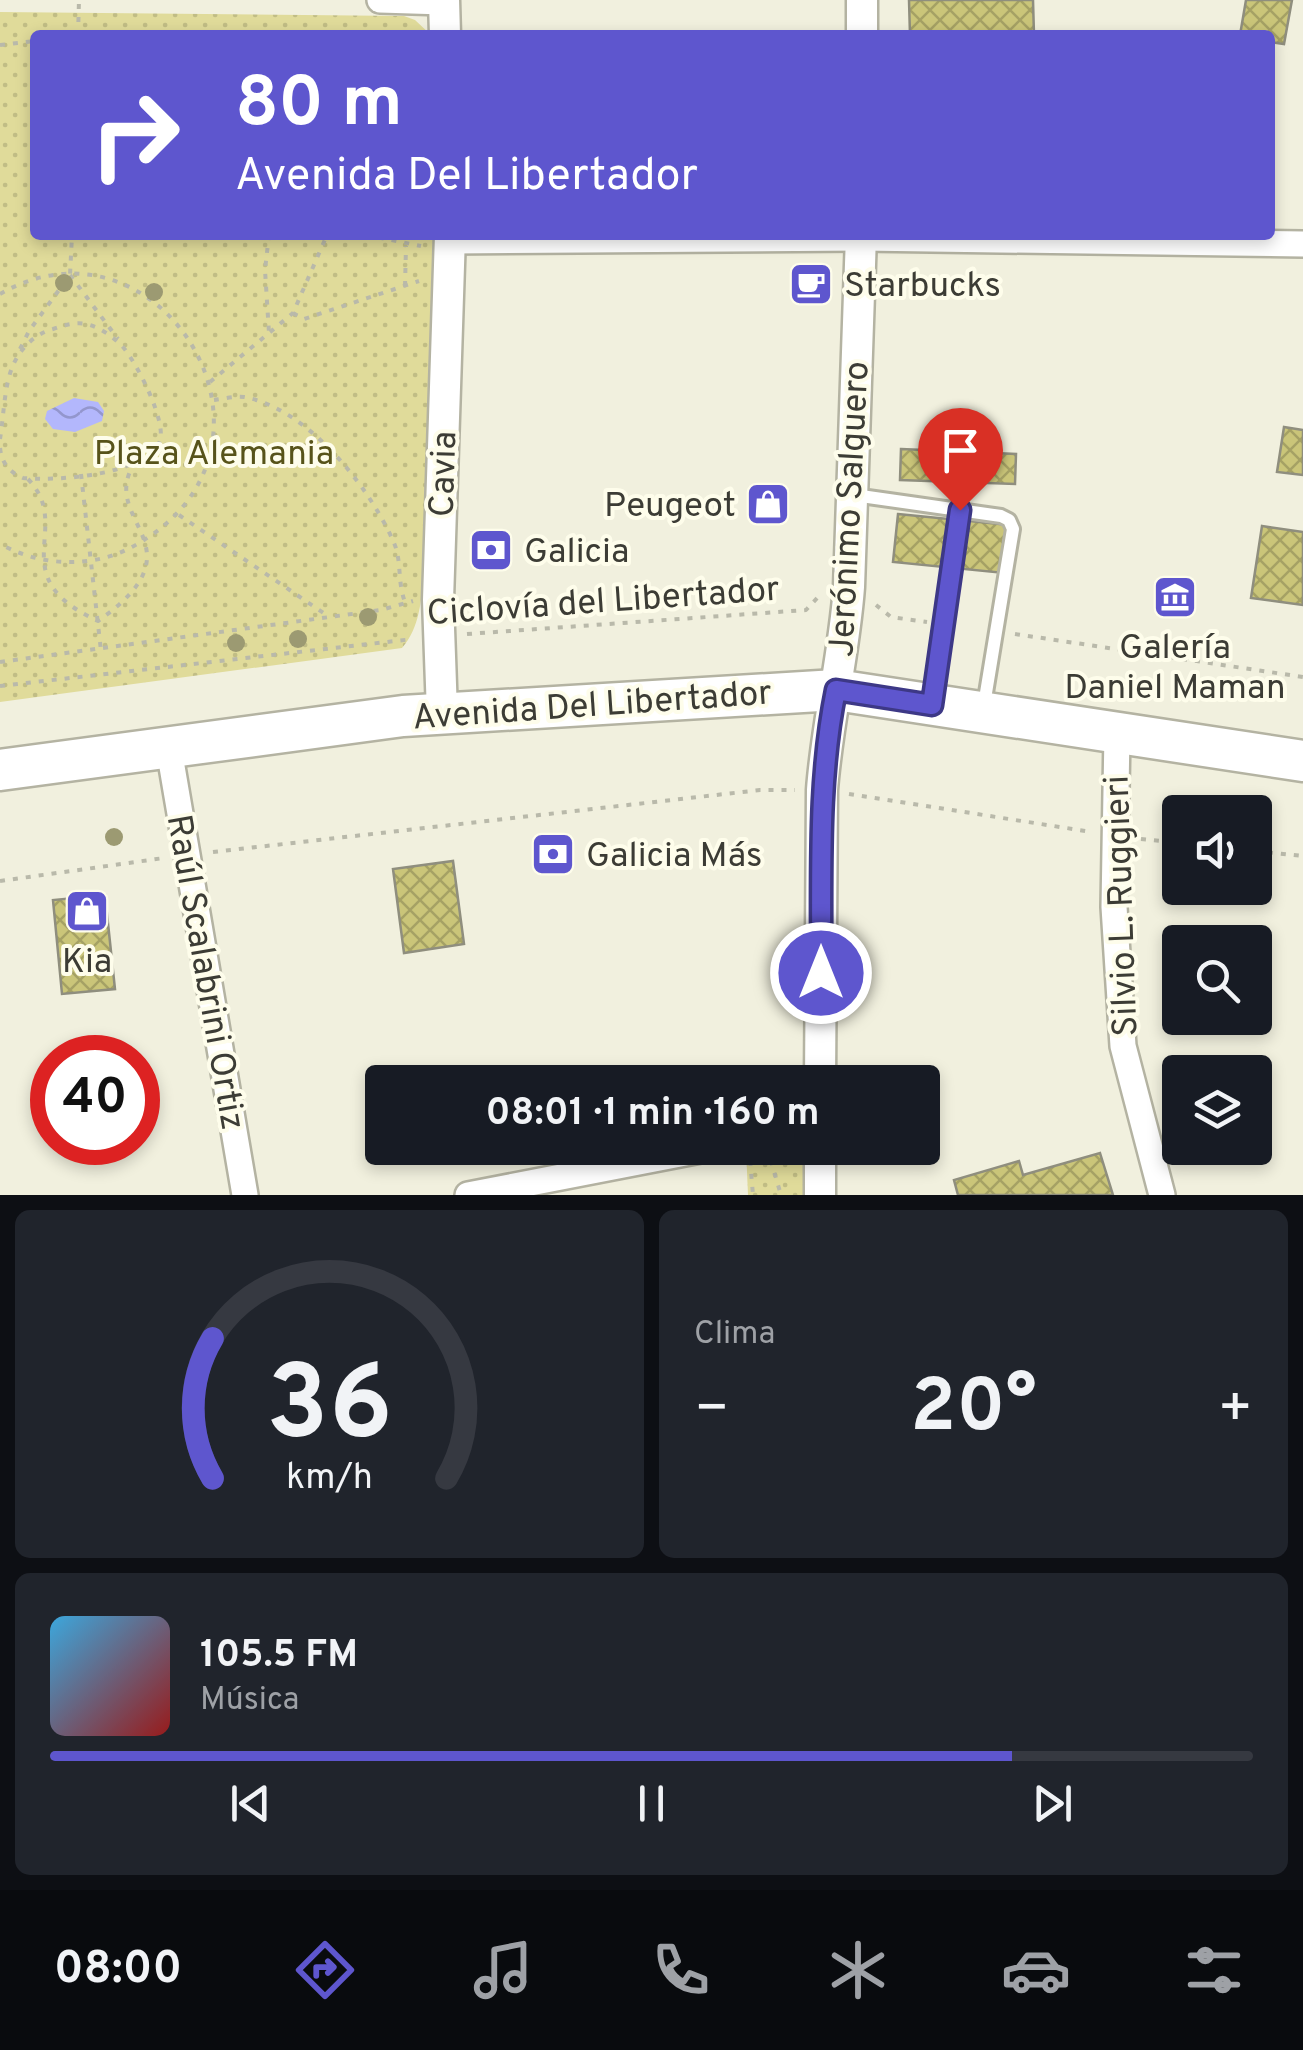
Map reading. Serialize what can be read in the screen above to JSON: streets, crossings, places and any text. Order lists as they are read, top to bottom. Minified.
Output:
{"streets":{"main road":["Avenida Del Libertador"],"street":["Cavia","Jerónimo Salguero","Silvio L. Ruggieri","Raúl Scalabrini Ortiz"],"path":["Ciclovía del Libertador"]},"crossings":[["Cavia","Ciclovía del Libertador"],["Cavia","Avenida Del Libertador"],["Jerónimo Salguero","Ciclovía del Libertador"],["Jerónimo Salguero","Avenida Del Libertador"],["Avenida Del Libertador","Silvio L. Ruggieri"],["Avenida Del Libertador","Raúl Scalabrini Ortiz"]],"parks":["Plaza Alemania"],"places":{"cafe":["Starbucks"],"shop":["Peugeot","Kia"],"bank":["Galicia","Galicia Más"],"museum":["Galería Daniel Maman"]},"page":{"turn":["80 m","Avenida Del Libertador"],"limit":"40","trip":"08:01 · 1 min · 160 m","tile":"Clima","heat":["−","20°","+"],"song":["105.5 FM","Música"],"tabs":"08:00","gauge":["36","km/h"]}}
